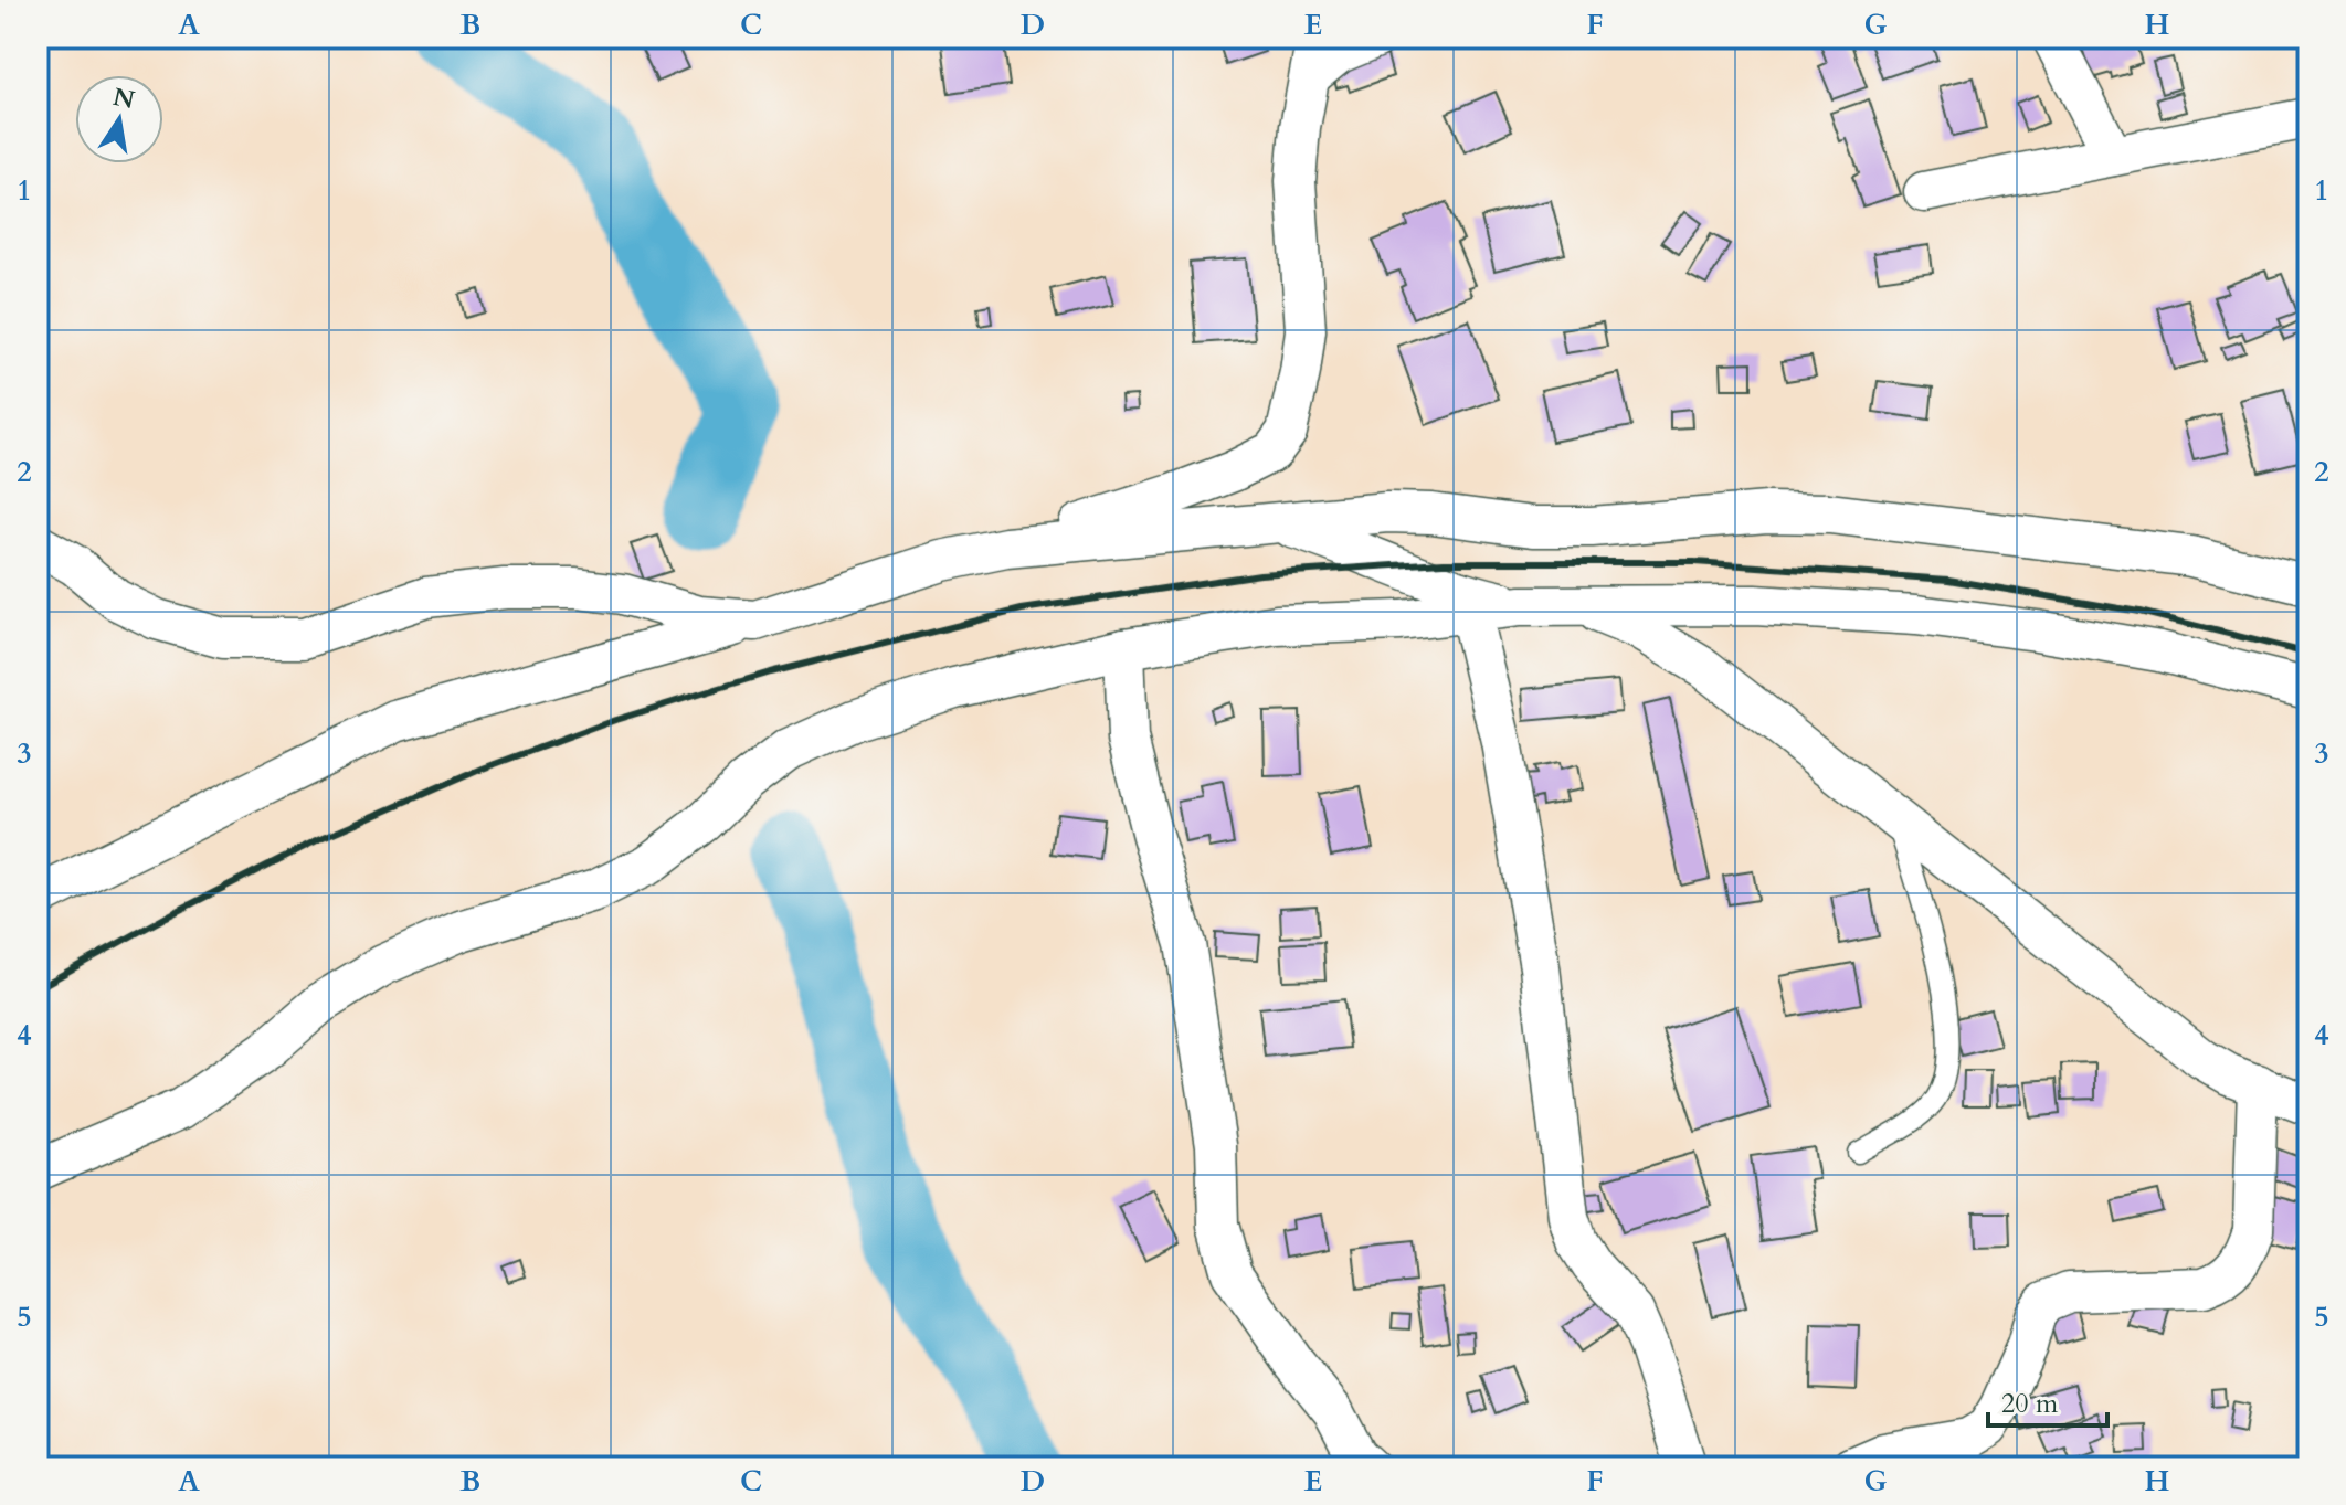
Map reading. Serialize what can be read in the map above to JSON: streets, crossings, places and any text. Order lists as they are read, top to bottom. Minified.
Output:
{"scale_bar":"20 m","north":"top","grid":{"columns":["A","B","C","D","E","F","G","H"],"rows":["1","2","3","4","5"]}}
